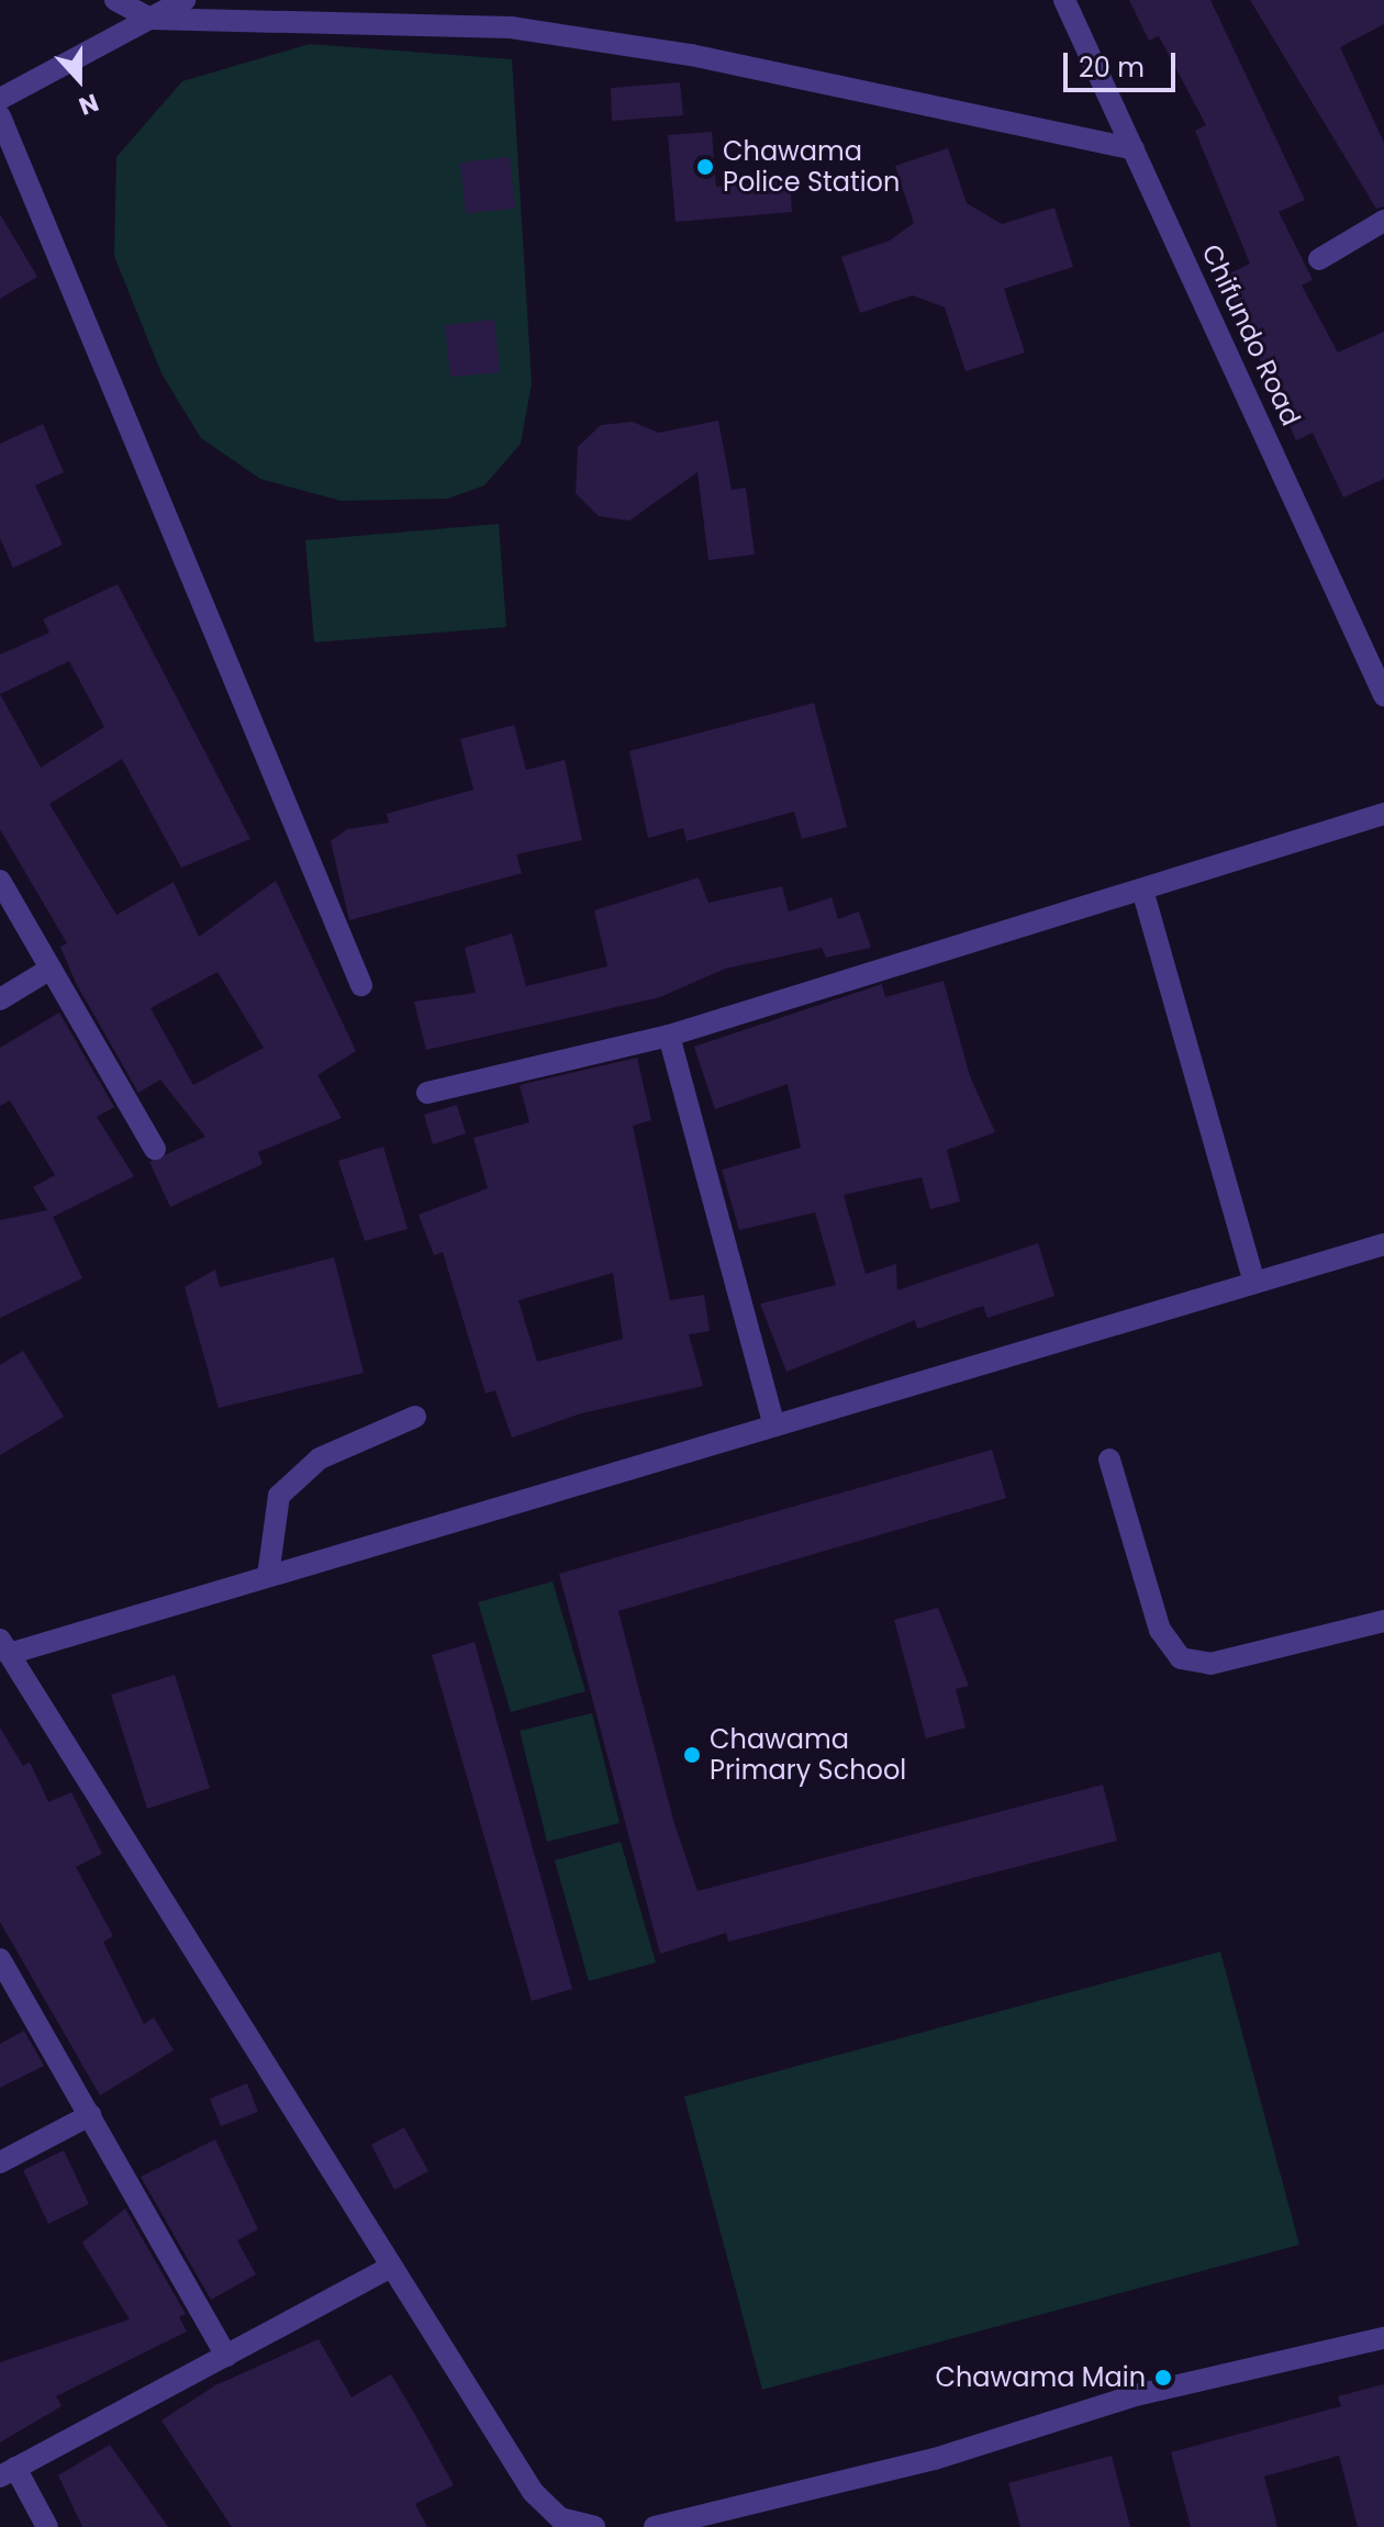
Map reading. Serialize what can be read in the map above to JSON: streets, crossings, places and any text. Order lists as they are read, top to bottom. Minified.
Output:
{"streets":{"street":["Chifundo Road"]},"places":["Chawama Police Station","Chawama Primary School","Chawama Main"],"scale_bar":"20 m","north":"bottom"}
